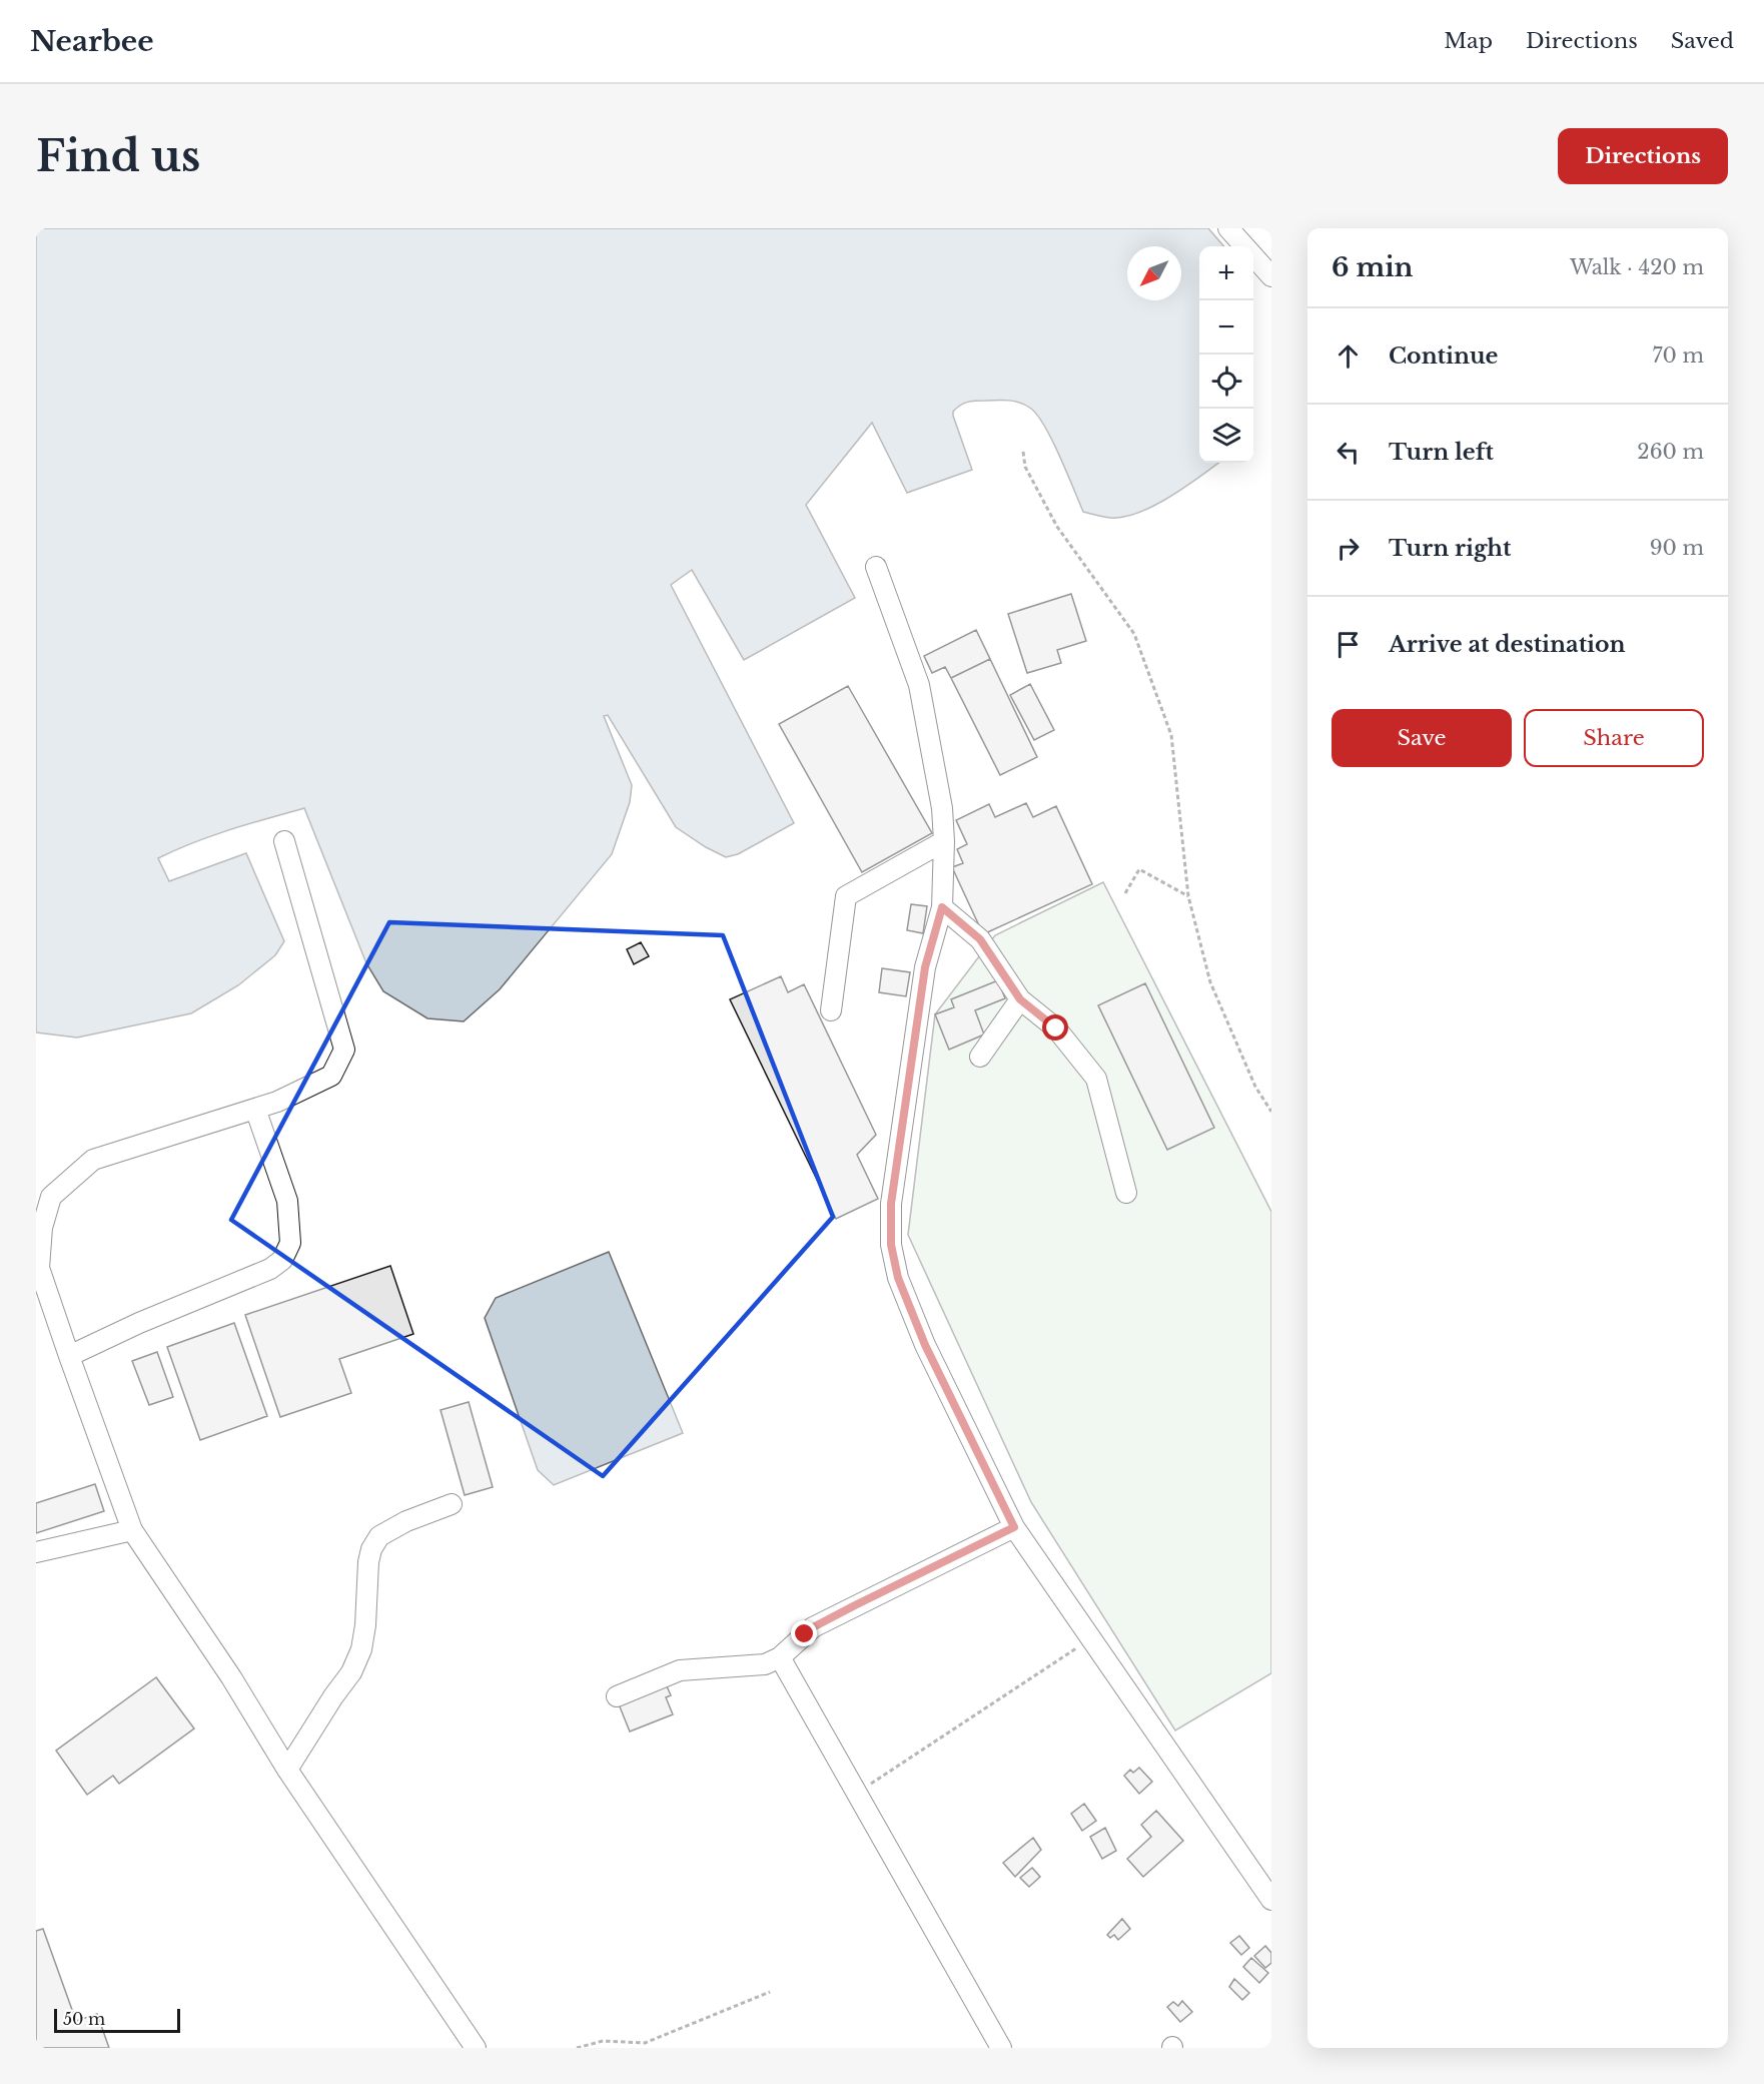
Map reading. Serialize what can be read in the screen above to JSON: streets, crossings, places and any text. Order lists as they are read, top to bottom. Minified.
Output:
{"scale_bar":"50 m","north":"bottom left","page":{"header":"Nearbee","nav":["Map","Directions","Saved"],"buttons":["Directions",["Save","Share"]],"title":"Find us","heading":["6 min","Walk · 420 m"],"map_buttons":["+","−"],"list":[["Continue","70 m"],["Turn left","260 m"],["Turn right","90 m"],"Arrive at destination"],"scale":"50 m"}}
